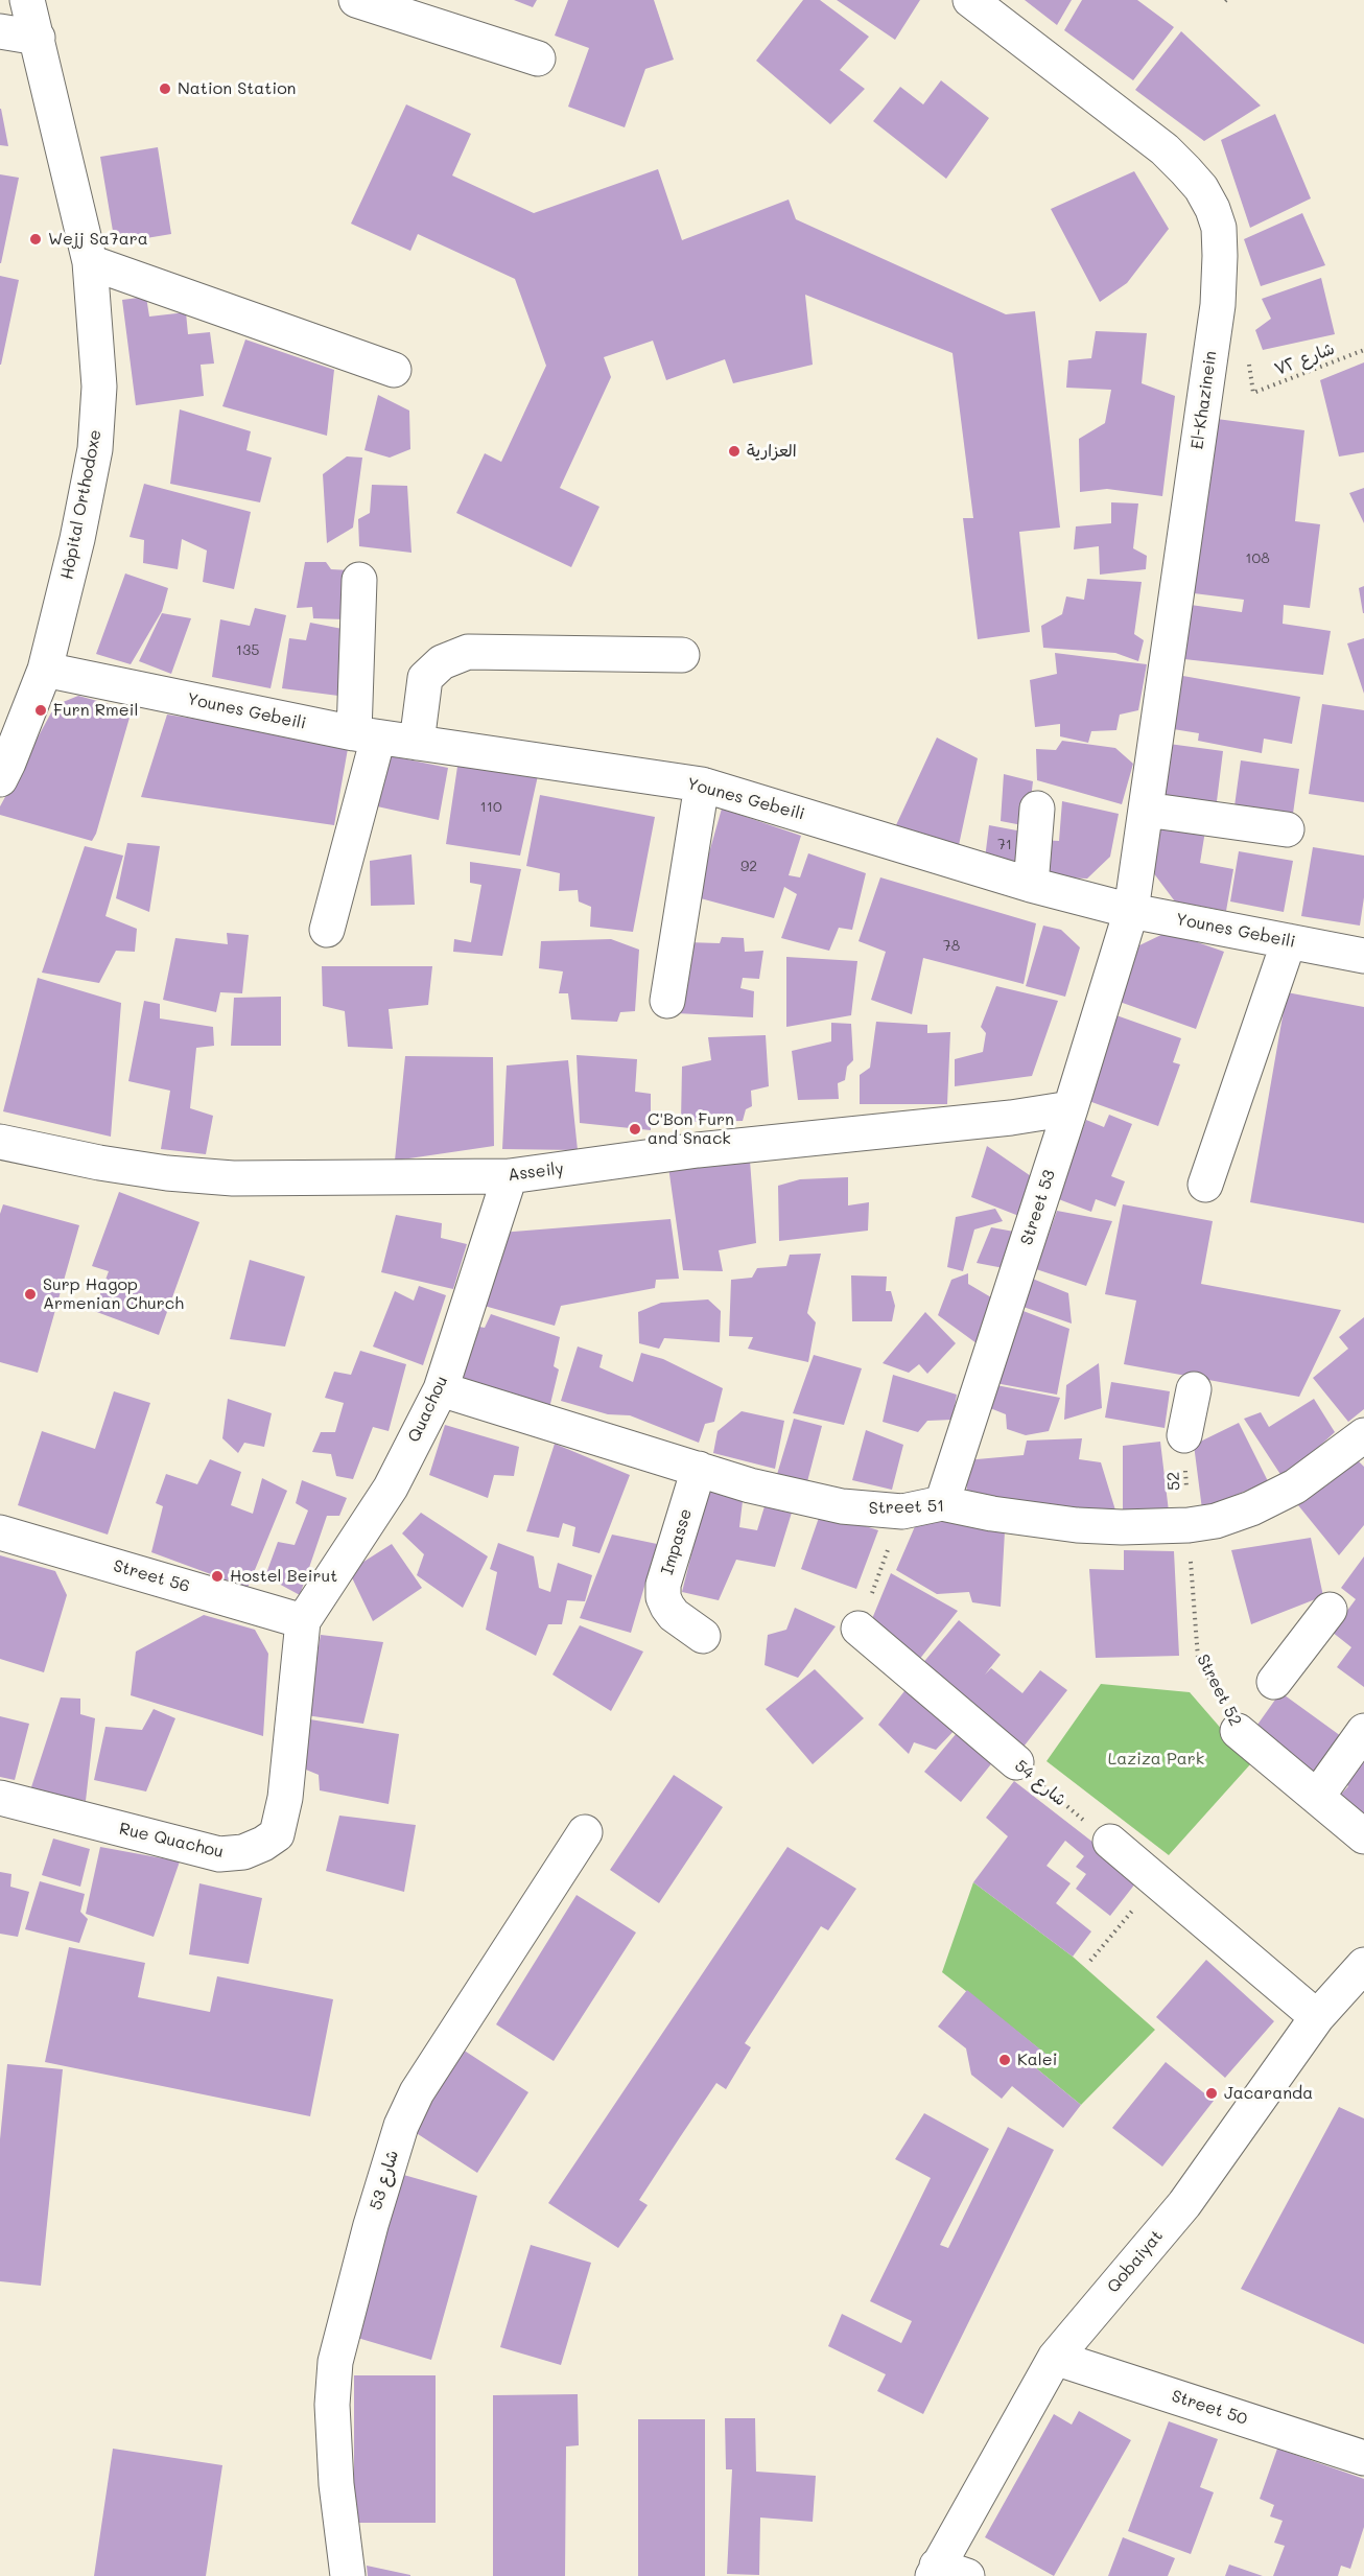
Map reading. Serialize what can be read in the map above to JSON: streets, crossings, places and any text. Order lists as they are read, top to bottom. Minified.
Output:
{"streets":{"street":["El-Khazinein","Hôpital Orthodoxe","Younes Gebeili","Asseily","Street 53","Quachou","Street 51","Impasse","Street 56","Street 52","شارع 54","Rue Quachou","شارع 53","Qobaiyat","Street 50"],"path":["شارع ٧٢","52"]},"crossings":[["El-Khazinein","Younes Gebeili"],["El-Khazinein","Street 53"],["Hôpital Orthodoxe","Younes Gebeili"],["Younes Gebeili","Street 53"],["Asseily","Street 53"],["Asseily","Quachou"],["Street 53","Street 51"],["Quachou","Street 51"],["Quachou","Street 56"],["Quachou","Rue Quachou"],["52","Street 51"],["52","Street 52"],["Street 51","Impasse"],["Street 51","Street 52"],["Street 56","Rue Quachou"],["Qobaiyat","Street 50"]],"parks":["Laziza Park"],"places":["Nation Station","Wejj Sa7ara","العزارية","Furn Rmeil","C'Bon Furn and Snack","Surp Hagop Armenian Church","Hostel Beirut","Kalei","Jacaranda"],"house_numbers":["108","135","110","71","92","78"]}
